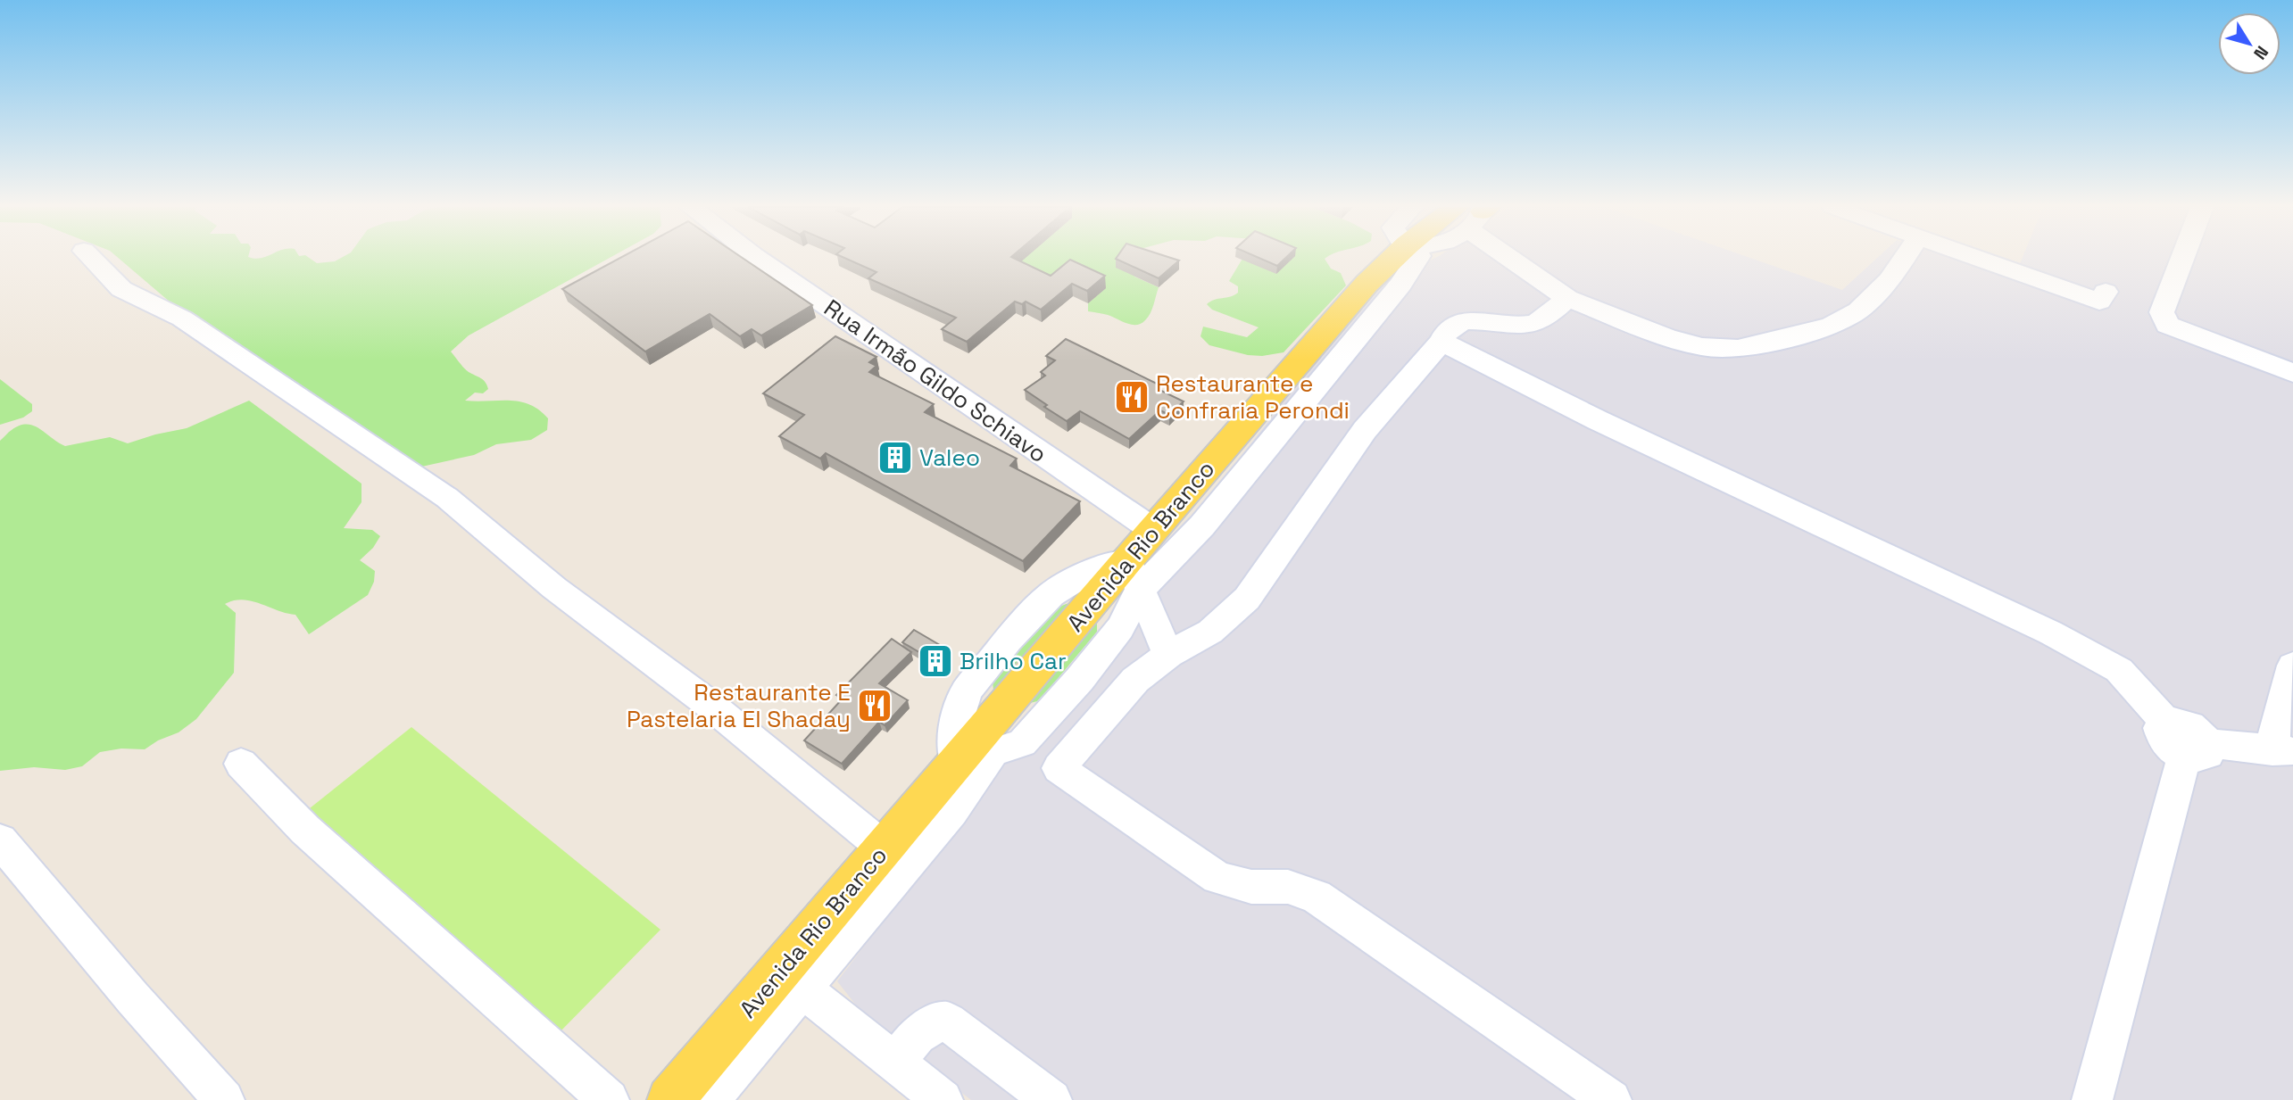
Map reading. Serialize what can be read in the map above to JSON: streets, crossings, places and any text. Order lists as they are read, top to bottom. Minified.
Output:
{"streets":{"main road":["Avenida Rio Branco"],"street":["Rua Irmão Gildo Schiavo"]},"crossings":[["Rua Irmão Gildo Schiavo","Avenida Rio Branco"]],"places":{"restaurant":["Restaurante e Confraria Perondi","Restaurante E Pastelaria El Shaday"],"building":["Valeo","Brilho Car"]},"north":"bottom right"}
